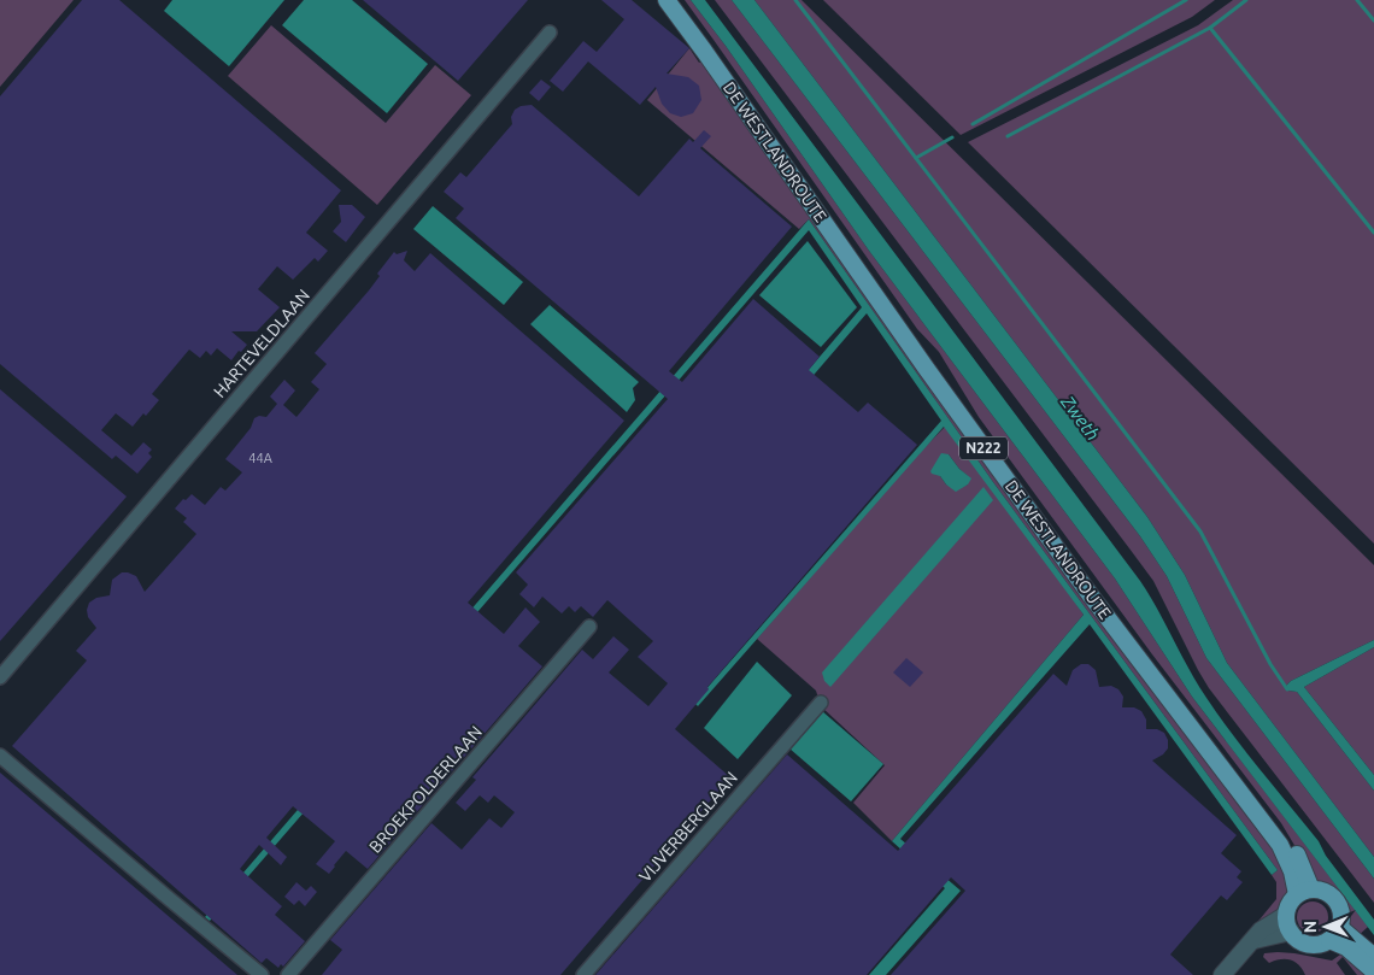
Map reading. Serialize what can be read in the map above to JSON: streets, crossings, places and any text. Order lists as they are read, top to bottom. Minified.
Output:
{"streets":{"main road":["DE WESTLANDROUTE","N222"],"street":["HARTEVELDLAAN","BROEKPOLDERLAAN","VIJVERBERGLAAN"]},"water":["Zweth"],"house_numbers":["44A"],"north":"left"}
